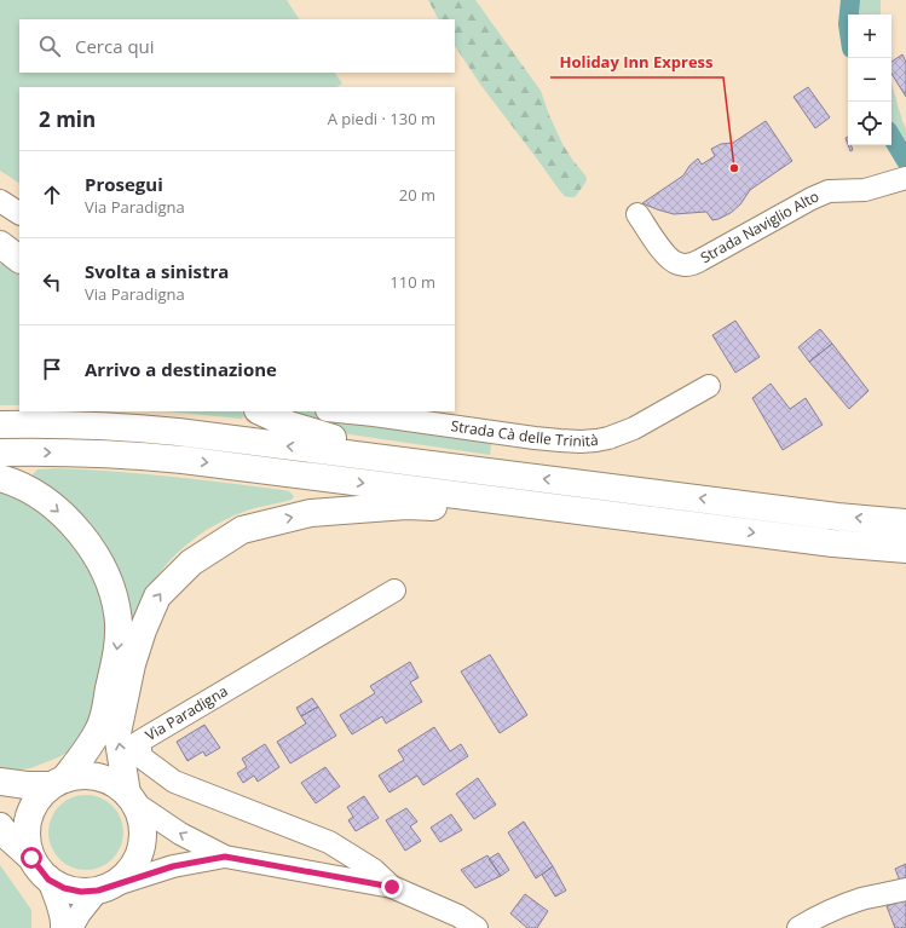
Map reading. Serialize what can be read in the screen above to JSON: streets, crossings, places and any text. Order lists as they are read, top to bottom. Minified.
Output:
{"streets":{"main road":["Via Paradigna"],"street":["Strada Naviglio Alto","Strada Cà delle Trinità"]},"places":["Holiday Inn Express"],"page":{"map_buttons":["+","−"],"search":"Cerca qui","heading":["2 min","A piedi · 130 m"],"list":[["Prosegui","Via Paradigna","20 m"],["Svolta a sinistra","Via Paradigna","110 m"],"Arrivo a destinazione"]}}
